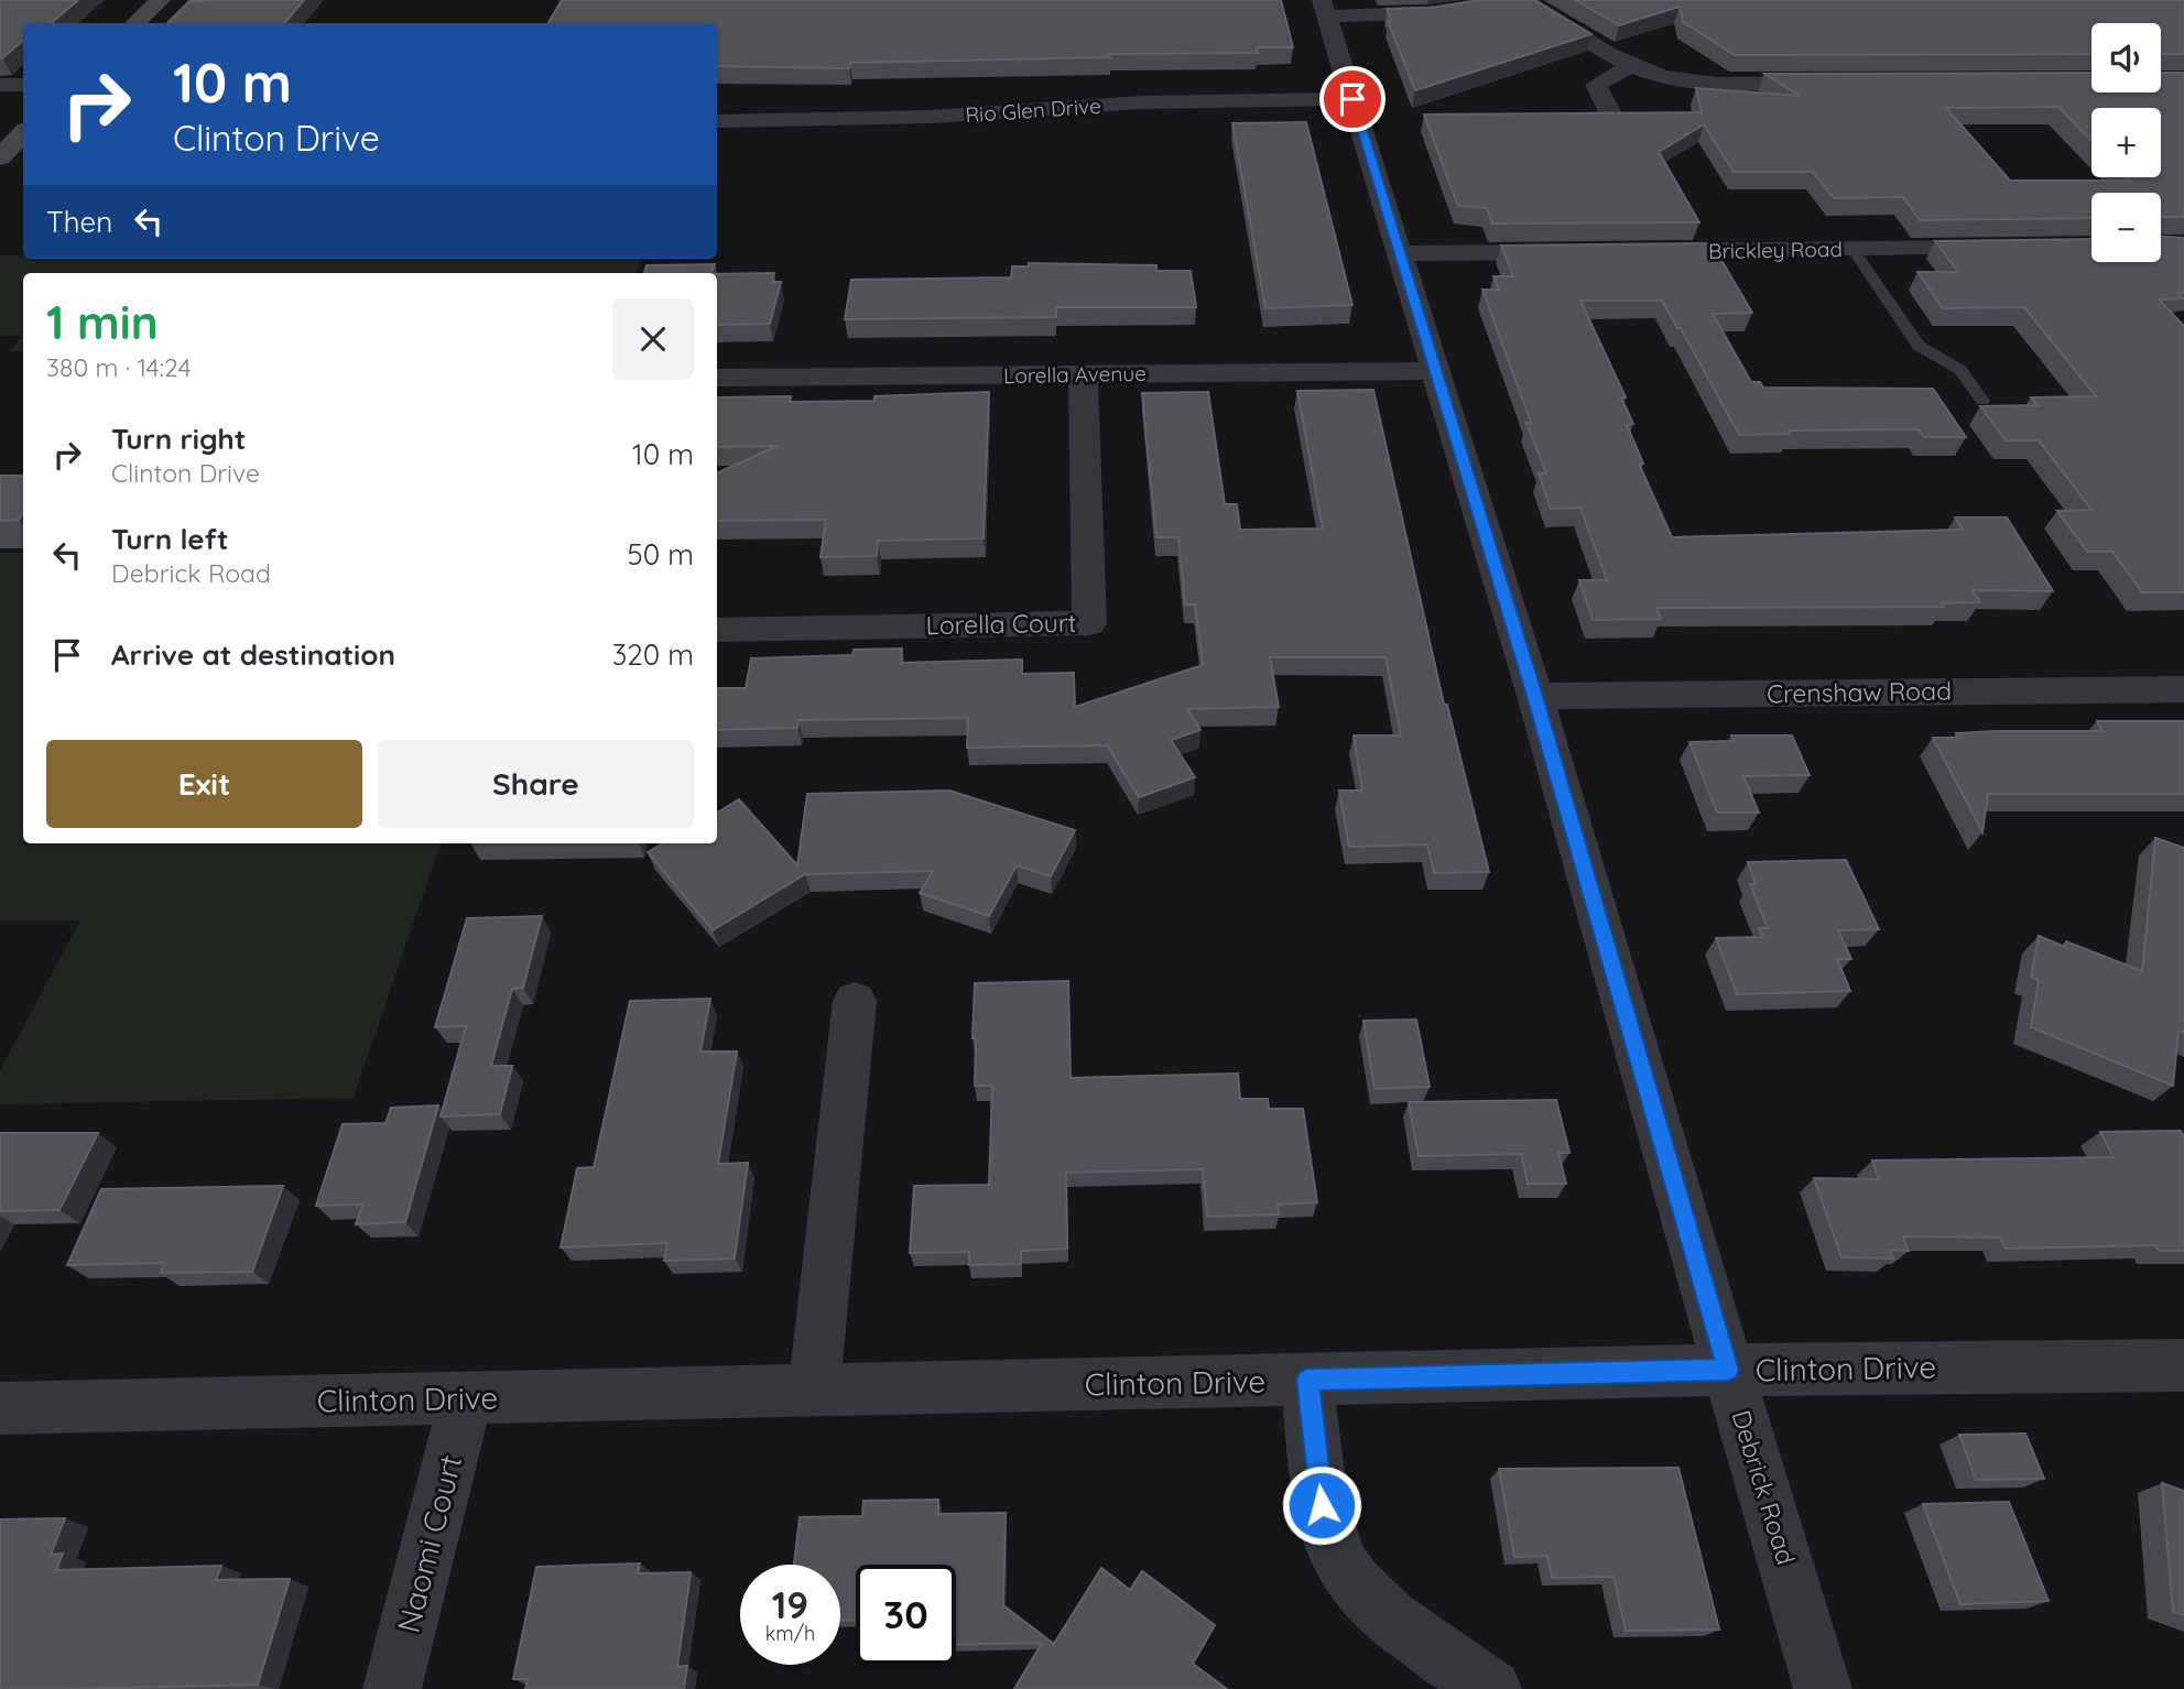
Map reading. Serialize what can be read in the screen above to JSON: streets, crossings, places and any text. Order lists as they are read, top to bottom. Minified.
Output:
{"streets":{"street":["Rio Glen Drive","Brickley Road","Lorella Avenue","Lorella Court","Crenshaw Road","Clinton Drive","Debrick Road","Naomi Court"]},"crossings":[["Rio Glen Drive","Debrick Road"],["Lorella Avenue","Lorella Court"],["Lorella Avenue","Debrick Road"],["Crenshaw Road","Debrick Road"],["Clinton Drive","Debrick Road"],["Clinton Drive","Naomi Court"]],"page":{"map_buttons":["+","−"],"turn":["10 m","Clinton Drive"],"then":"Then","heading":["1 min","380 m · 14:24"],"list":[{"name":"Turn right","note":"Clinton Drive","value":"10 m"},{"name":"Turn left","note":"Debrick Road","value":"50 m"},{"name":"Arrive at destination","value":"320 m"}],"buttons":["Exit","Share"],"speed":"19 km/h","limit":"30"}}
